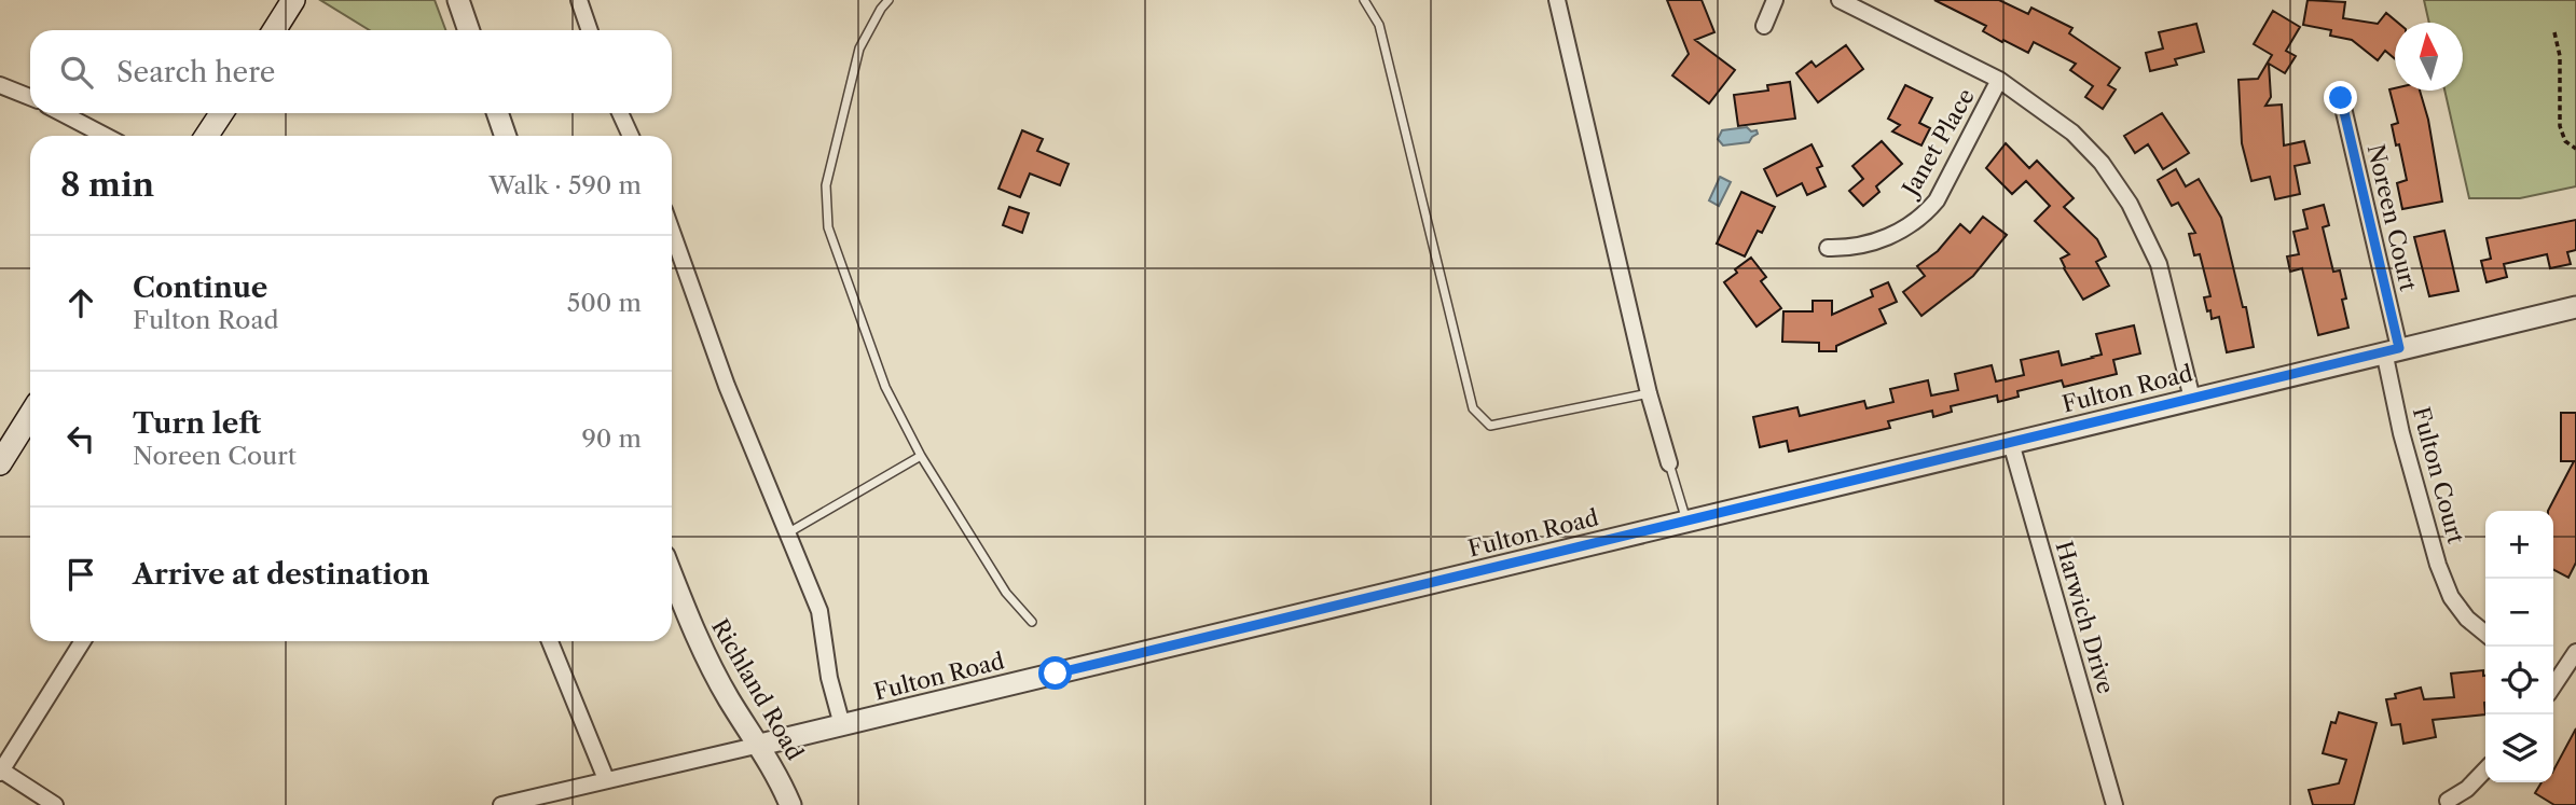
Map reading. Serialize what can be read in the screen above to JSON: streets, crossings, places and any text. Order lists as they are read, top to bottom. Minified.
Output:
{"streets":{"street":["Janet Place","Noreen Court","Fulton Road","Fulton Court","Harwich Drive","Richland Road"]},"crossings":[["Noreen Court","Fulton Road"],["Noreen Court","Fulton Court"],["Fulton Road","Fulton Court"],["Fulton Road","Harwich Drive"],["Fulton Road","Richland Road"]],"north":"top","page":{"search":"Search here","heading":["8 min","Walk · 590 m"],"list":[["Continue","Fulton Road","500 m"],["Turn left","Noreen Court","90 m"],"Arrive at destination"],"map_buttons":["+","−"]}}
